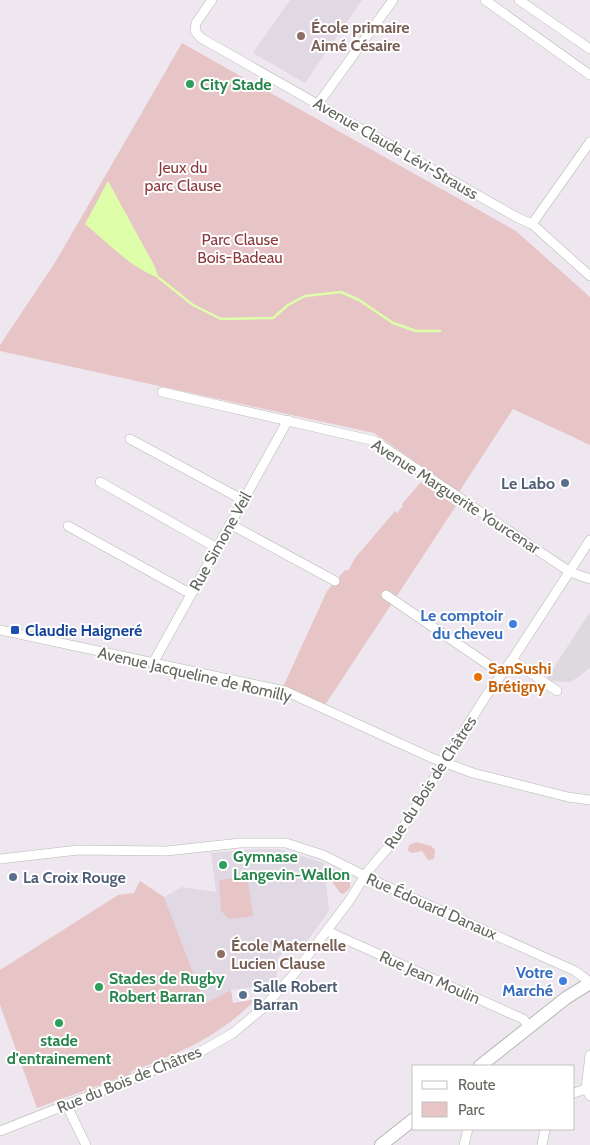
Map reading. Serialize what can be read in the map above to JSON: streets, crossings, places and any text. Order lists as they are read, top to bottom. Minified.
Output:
{"streets":{"street":["Avenue Claude Lévi-Strauss","Avenue Marguerite Yourcenar","Rue Simone Veil","Avenue Jacqueline de Romilly","Rue du Bois de Châtres","Rue Édouard Danaux","Rue Jean Moulin"]},"crossings":[["Avenue Marguerite Yourcenar","Rue Simone Veil"],["Avenue Marguerite Yourcenar","Rue du Bois de Châtres"],["Rue Simone Veil","Avenue Jacqueline de Romilly"],["Avenue Jacqueline de Romilly","Rue du Bois de Châtres"],["Rue du Bois de Châtres","Rue Édouard Danaux"],["Rue du Bois de Châtres","Rue Jean Moulin"]],"parks":["Jeux du parc Clause","Parc Clause Bois-Badeau"],"places":{"other":["École primaire Aimé Césaire","City Stade","Le Labo","Le comptoir du cheveu","SanSushi Brétigny","Gymnase Langevin-Wallon","La Croix Rouge","École Maternelle Lucien Clause","Votre Marché","Stades de Rugby Robert Barran","Salle Robert Barran","stade d'entrainement"],"transit":["Claudie Haigneré"]},"legend":["Route","Parc"]}
